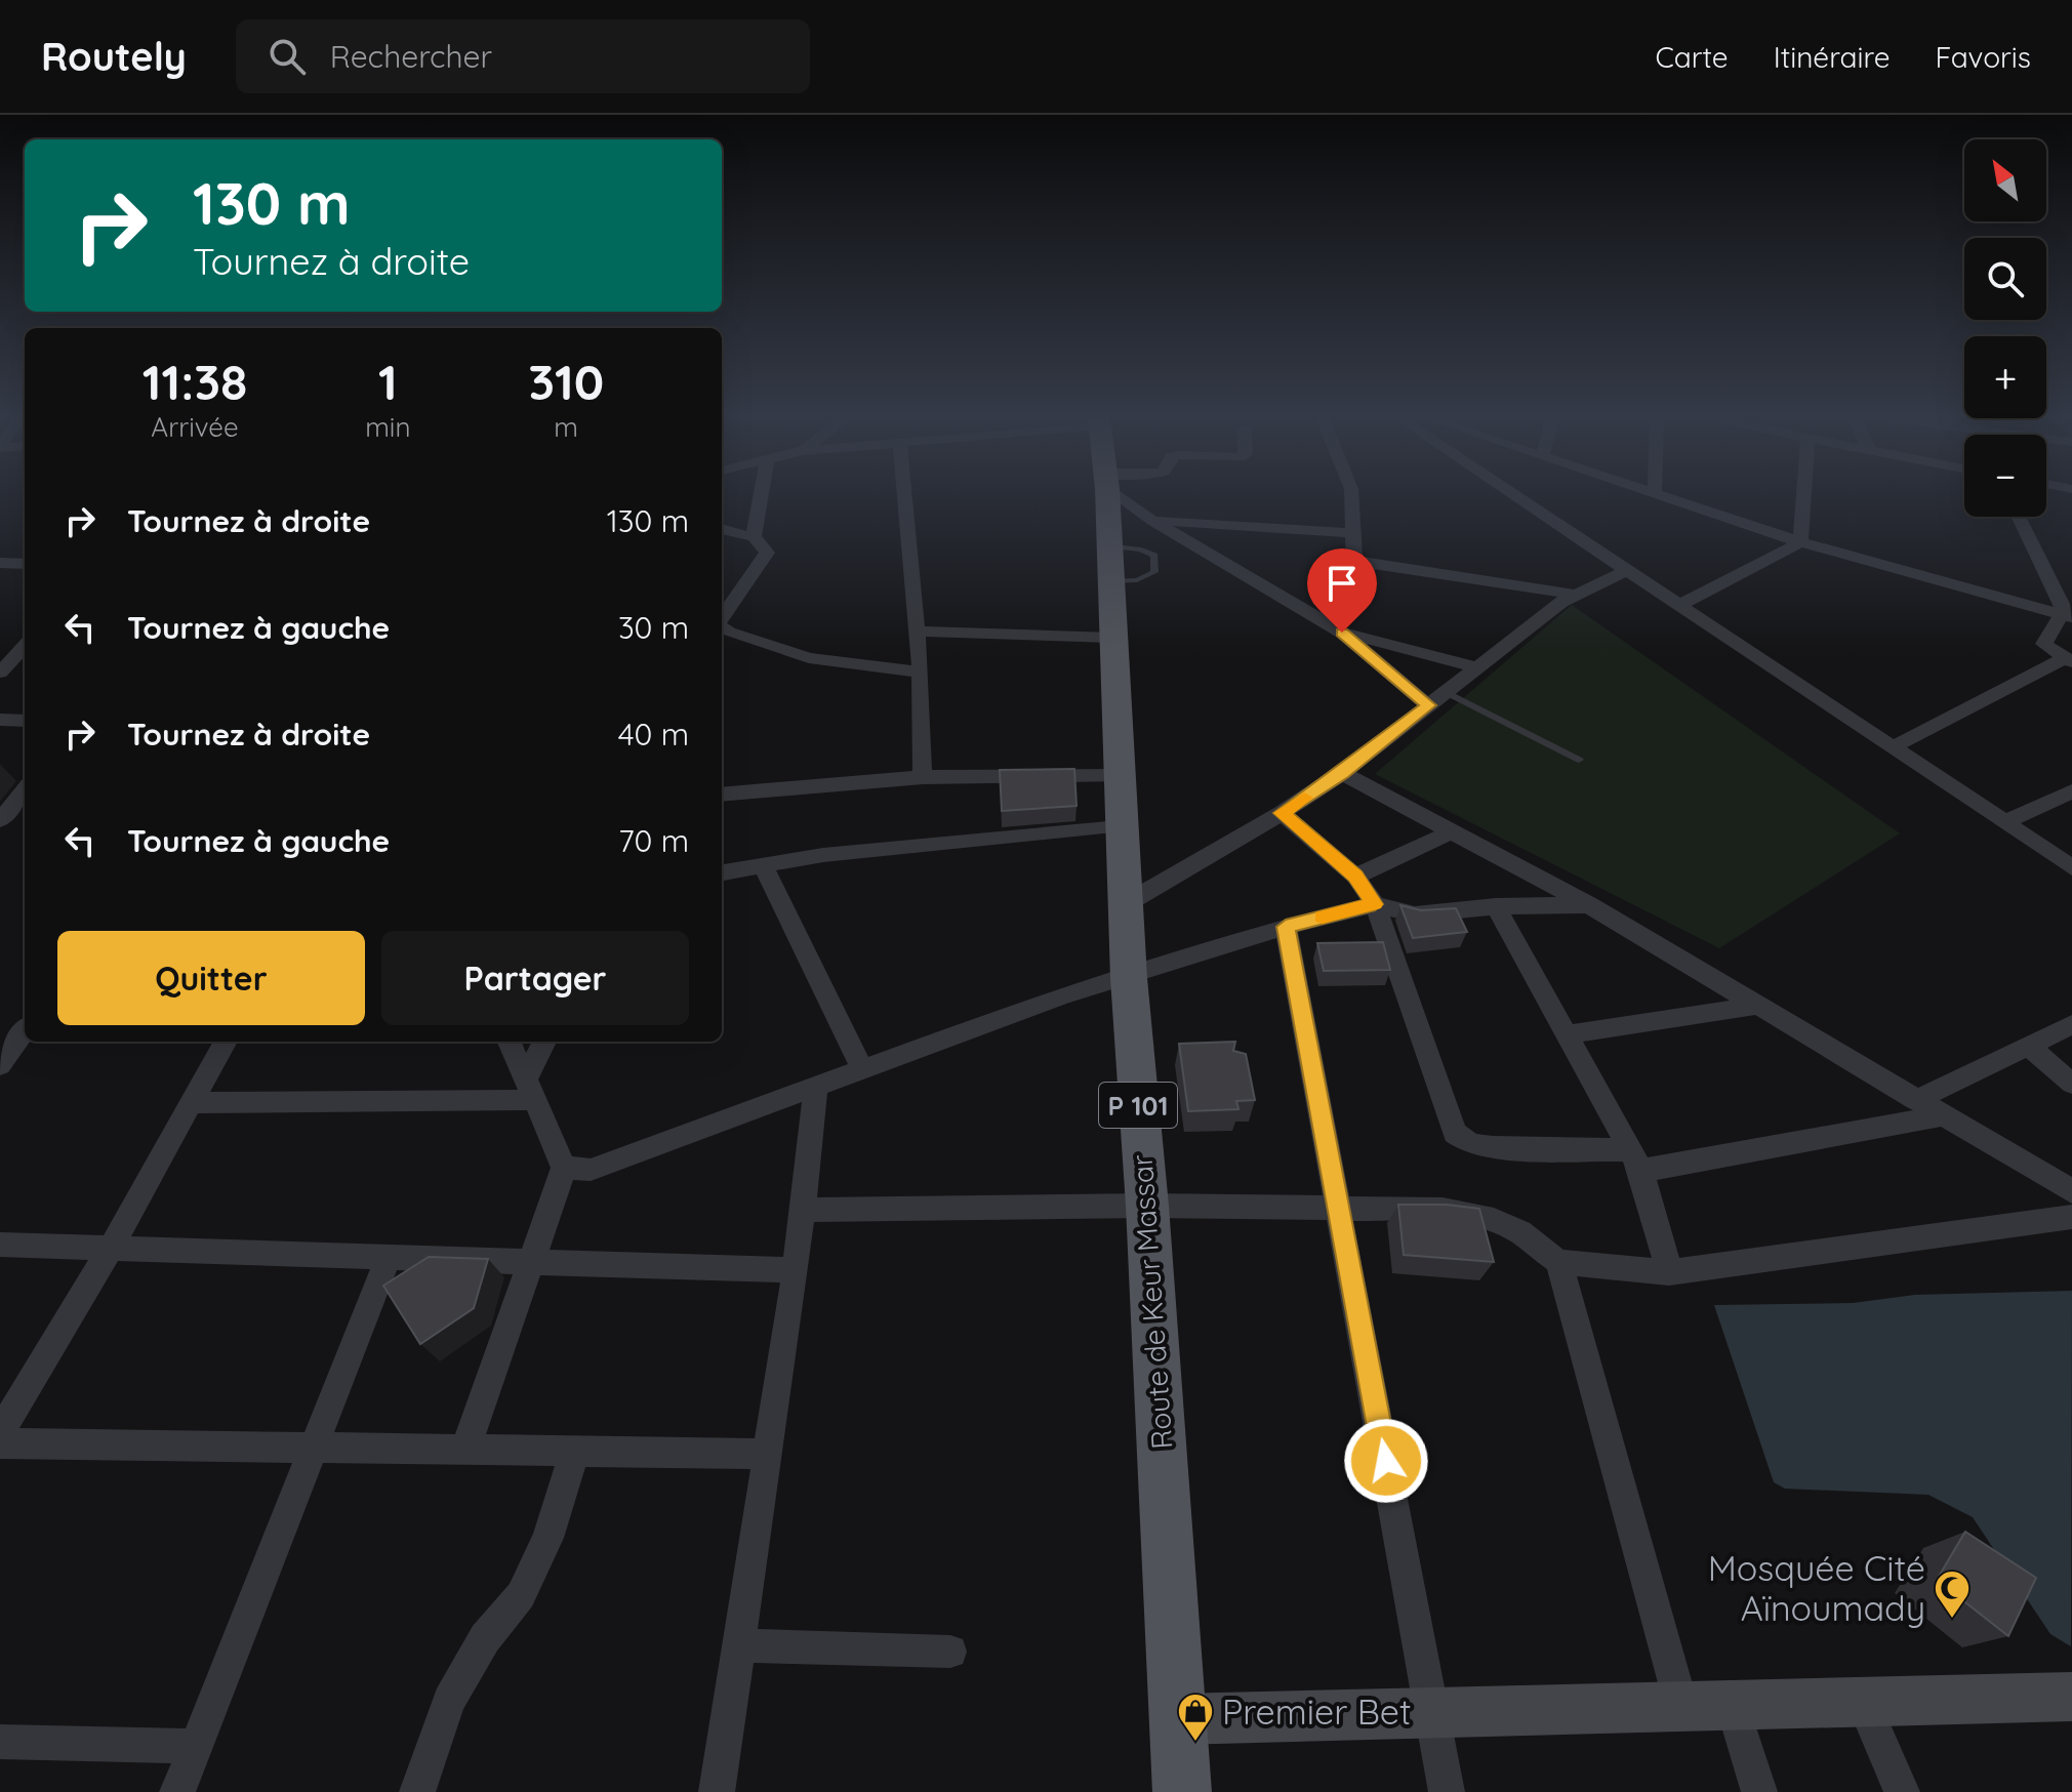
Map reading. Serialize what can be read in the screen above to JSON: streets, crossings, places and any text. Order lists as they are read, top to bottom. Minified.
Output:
{"streets":{"main road":["P 101","Route de Keur Massar"]},"places":{"mosque":["Mosquée Cité Aïnoumady"],"shop":["Premier Bet"]},"north":"top left","page":{"header":"Routely","search":"Rechercher","nav":["Carte","Itinéraire","Favoris"],"map_buttons":["+","−"],"turn":["130 m","Tournez à droite"],"eta":["11:38","Arrivée","1","min","310","m"],"list":[{"name":"Tournez à droite","value":"130 m"},{"name":"Tournez à gauche","value":"30 m"},{"name":"Tournez à droite","value":"40 m"},{"name":"Tournez à gauche","value":"70 m"}],"buttons":["Quitter","Partager"]}}
